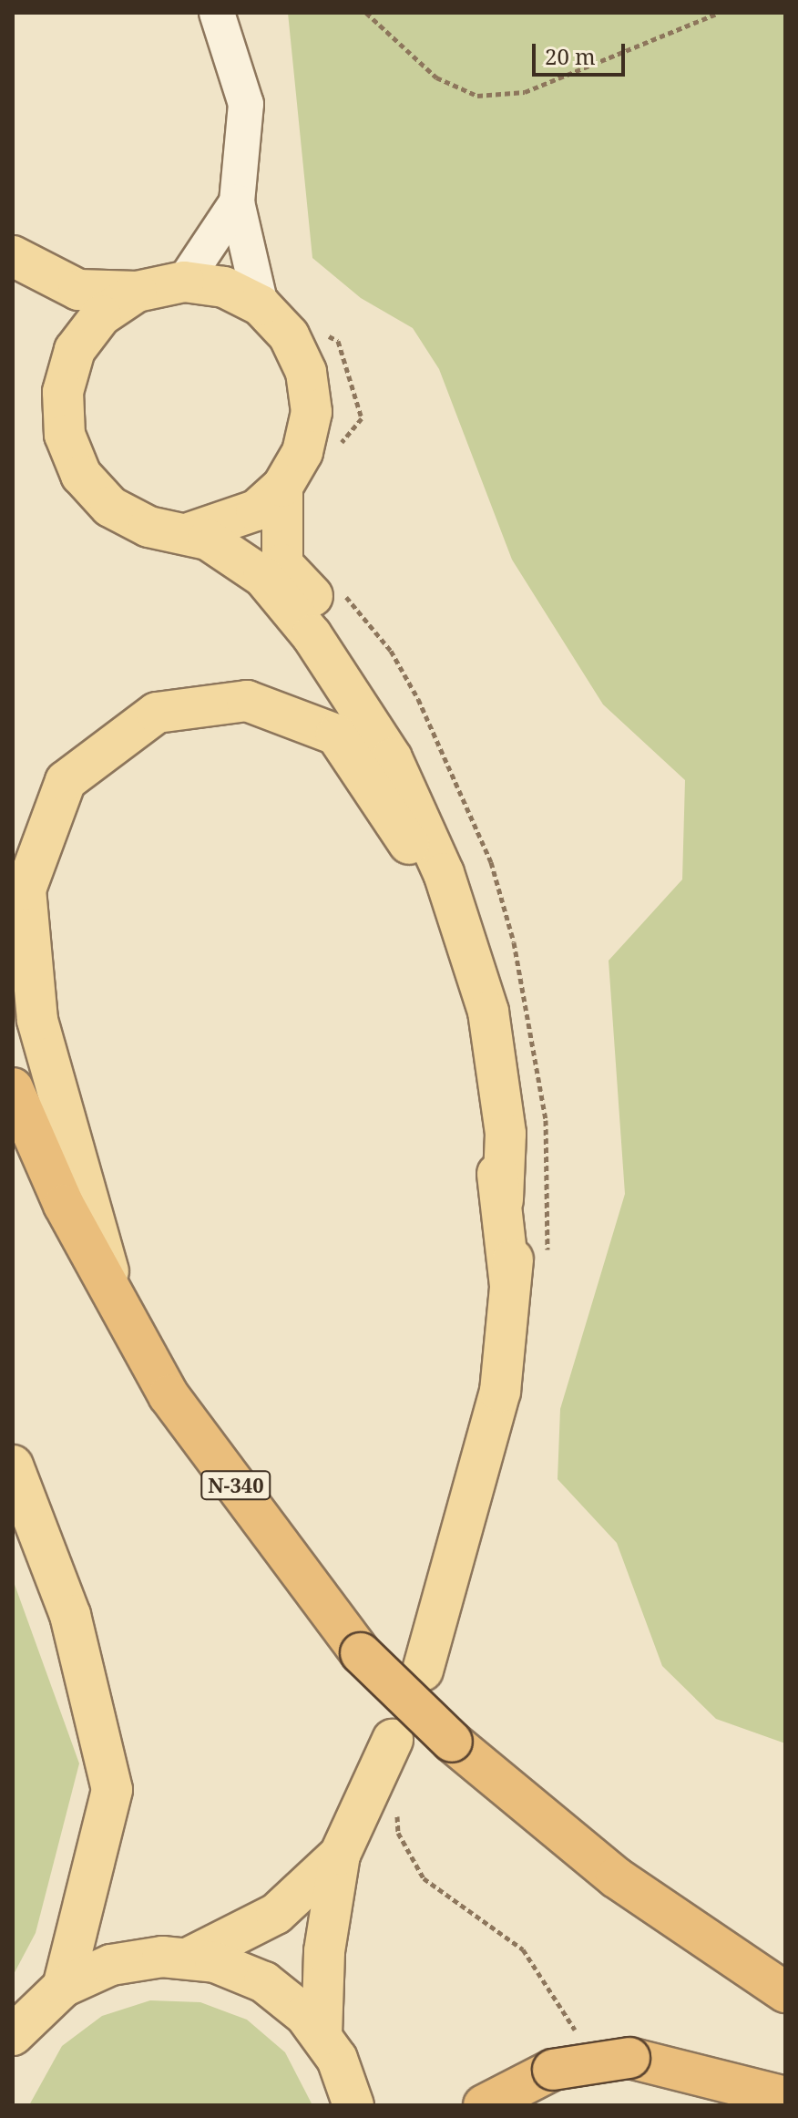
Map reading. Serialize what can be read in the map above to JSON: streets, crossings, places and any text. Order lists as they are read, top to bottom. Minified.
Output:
{"streets":{"highway":["N-340"]},"scale_bar":"20 m"}
